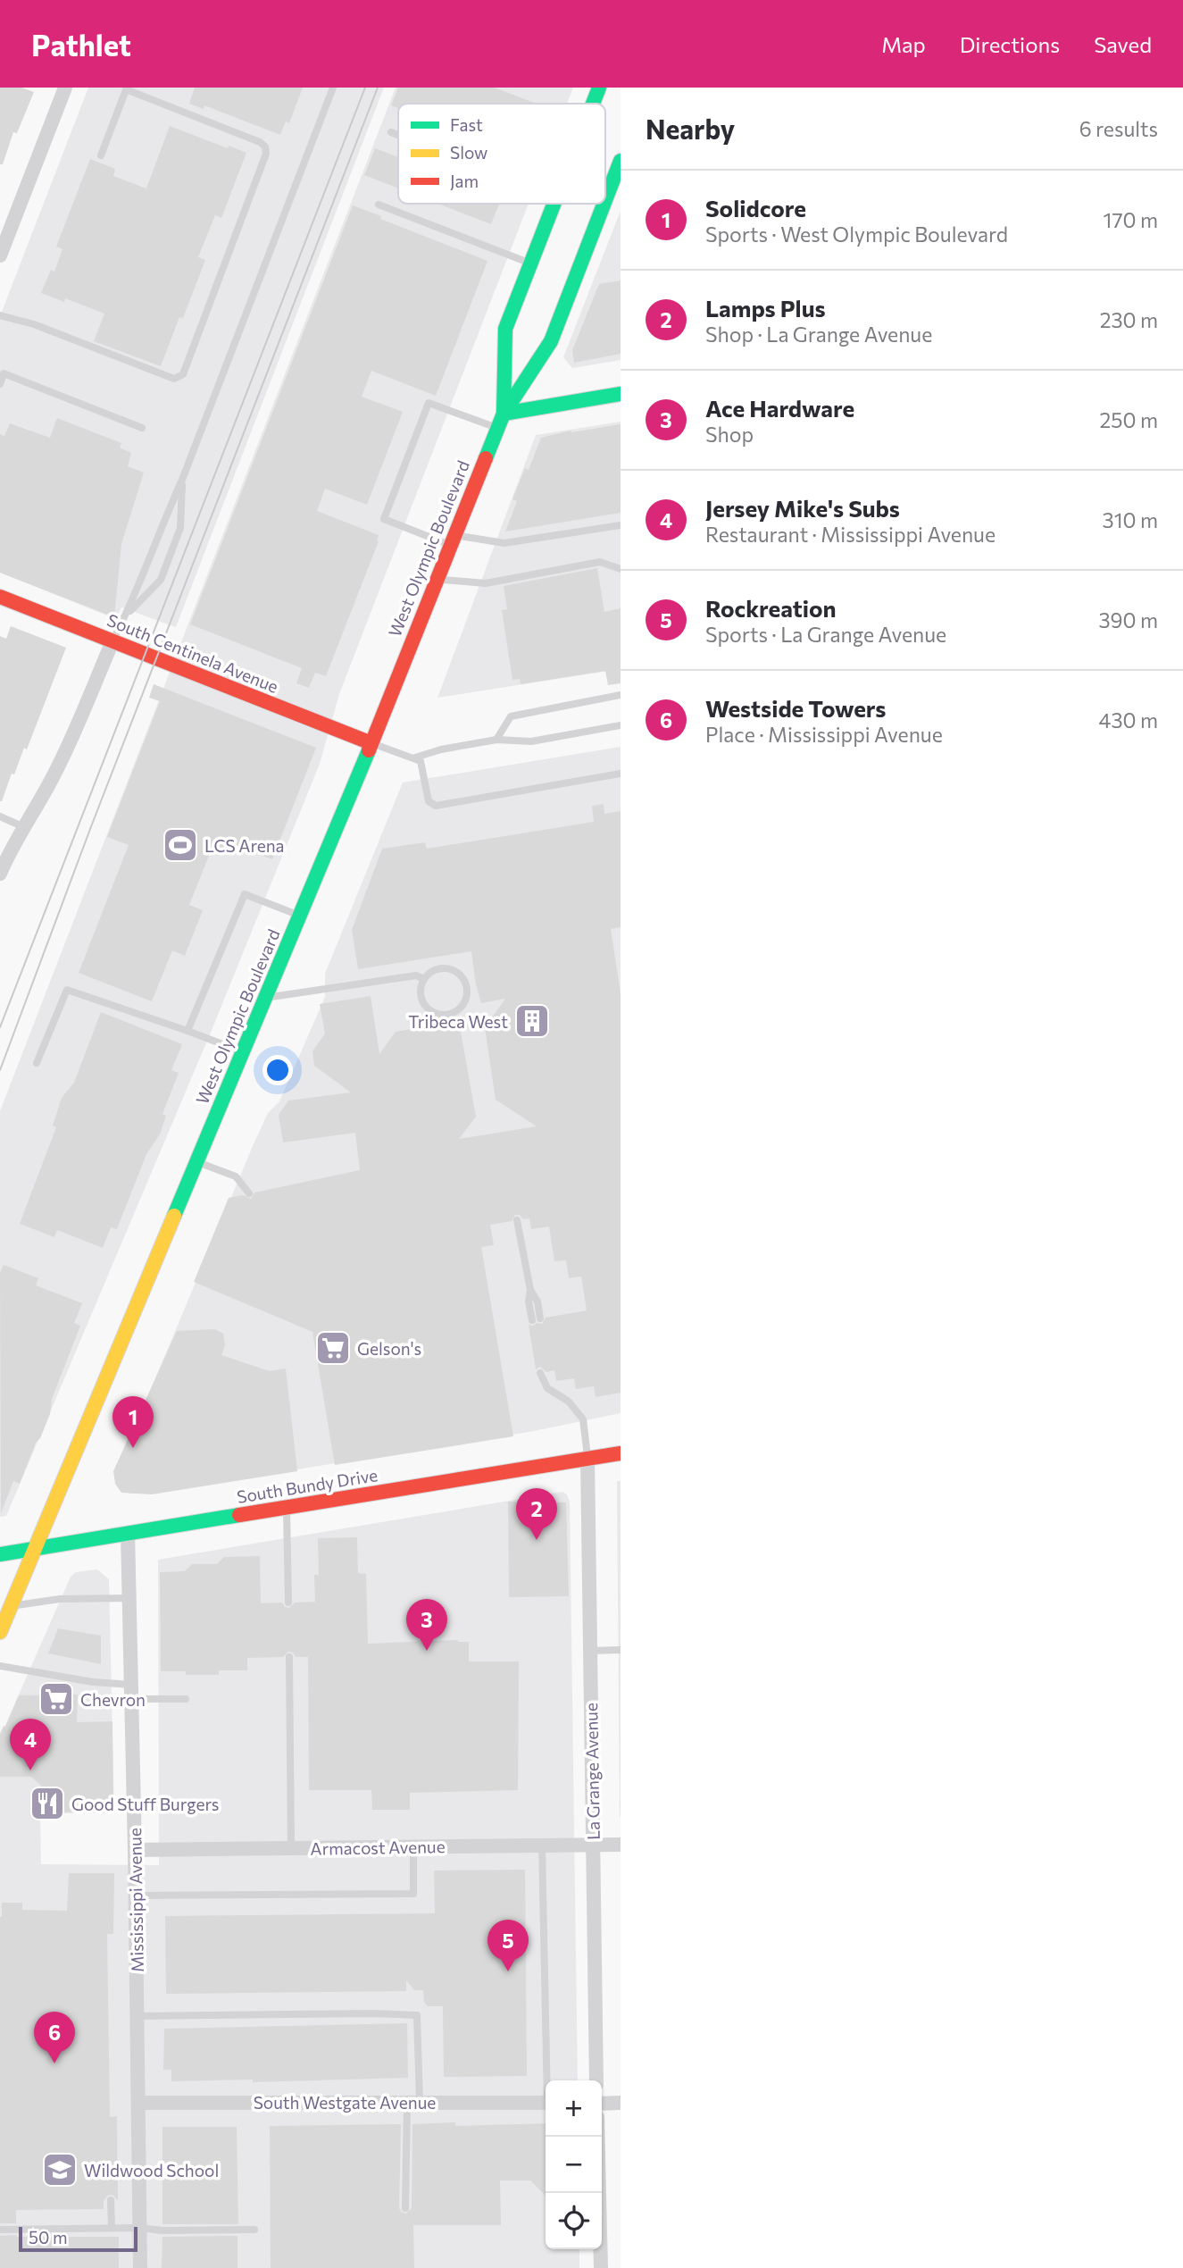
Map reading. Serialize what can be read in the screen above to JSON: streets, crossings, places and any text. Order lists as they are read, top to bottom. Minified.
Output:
{"streets":{"main road":["West Olympic Boulevard","South Centinela Avenue","South Bundy Drive"],"street":["La Grange Avenue","Armacost Avenue","Mississippi Avenue","South Westgate Avenue"]},"crossings":[["West Olympic Boulevard","South Centinela Avenue"],["West Olympic Boulevard","South Bundy Drive"],["South Bundy Drive","La Grange Avenue"],["South Bundy Drive","Mississippi Avenue"],["La Grange Avenue","Armacost Avenue"],["Armacost Avenue","Mississippi Avenue"],["Mississippi Avenue","South Westgate Avenue"]],"places":{"sports":["LCS Arena"],"building":["Tribeca West"],"supermarket":["Gelson's","Chevron"],"restaurant":["Good Stuff Burgers"],"school or university":["Wildwood School"]},"legend":["Fast","Slow","Jam"],"scale_bar":"50 m","page":{"header":"Pathlet","nav":["Map","Directions","Saved"],"heading":["Nearby","6 results"],"list":[{"mark":"1","name":"Solidcore","note":"Sports · West Olympic Boulevard","value":"170 m"},{"mark":"2","name":"Lamps Plus","note":"Shop · La Grange Avenue","value":"230 m"},{"mark":"3","name":"Ace Hardware","note":"Shop","value":"250 m"},{"mark":"4","name":"Jersey Mike's Subs","note":"Restaurant · Mississippi Avenue","value":"310 m"},{"mark":"5","name":"Rockreation","note":"Sports · La Grange Avenue","value":"390 m"},{"mark":"6","name":"Westside Towers","note":"Place · Mississippi Avenue","value":"430 m"}],"pins":["1","2","3","4","5","6"],"map_buttons":["+","−"],"scale":"50 m"}}
